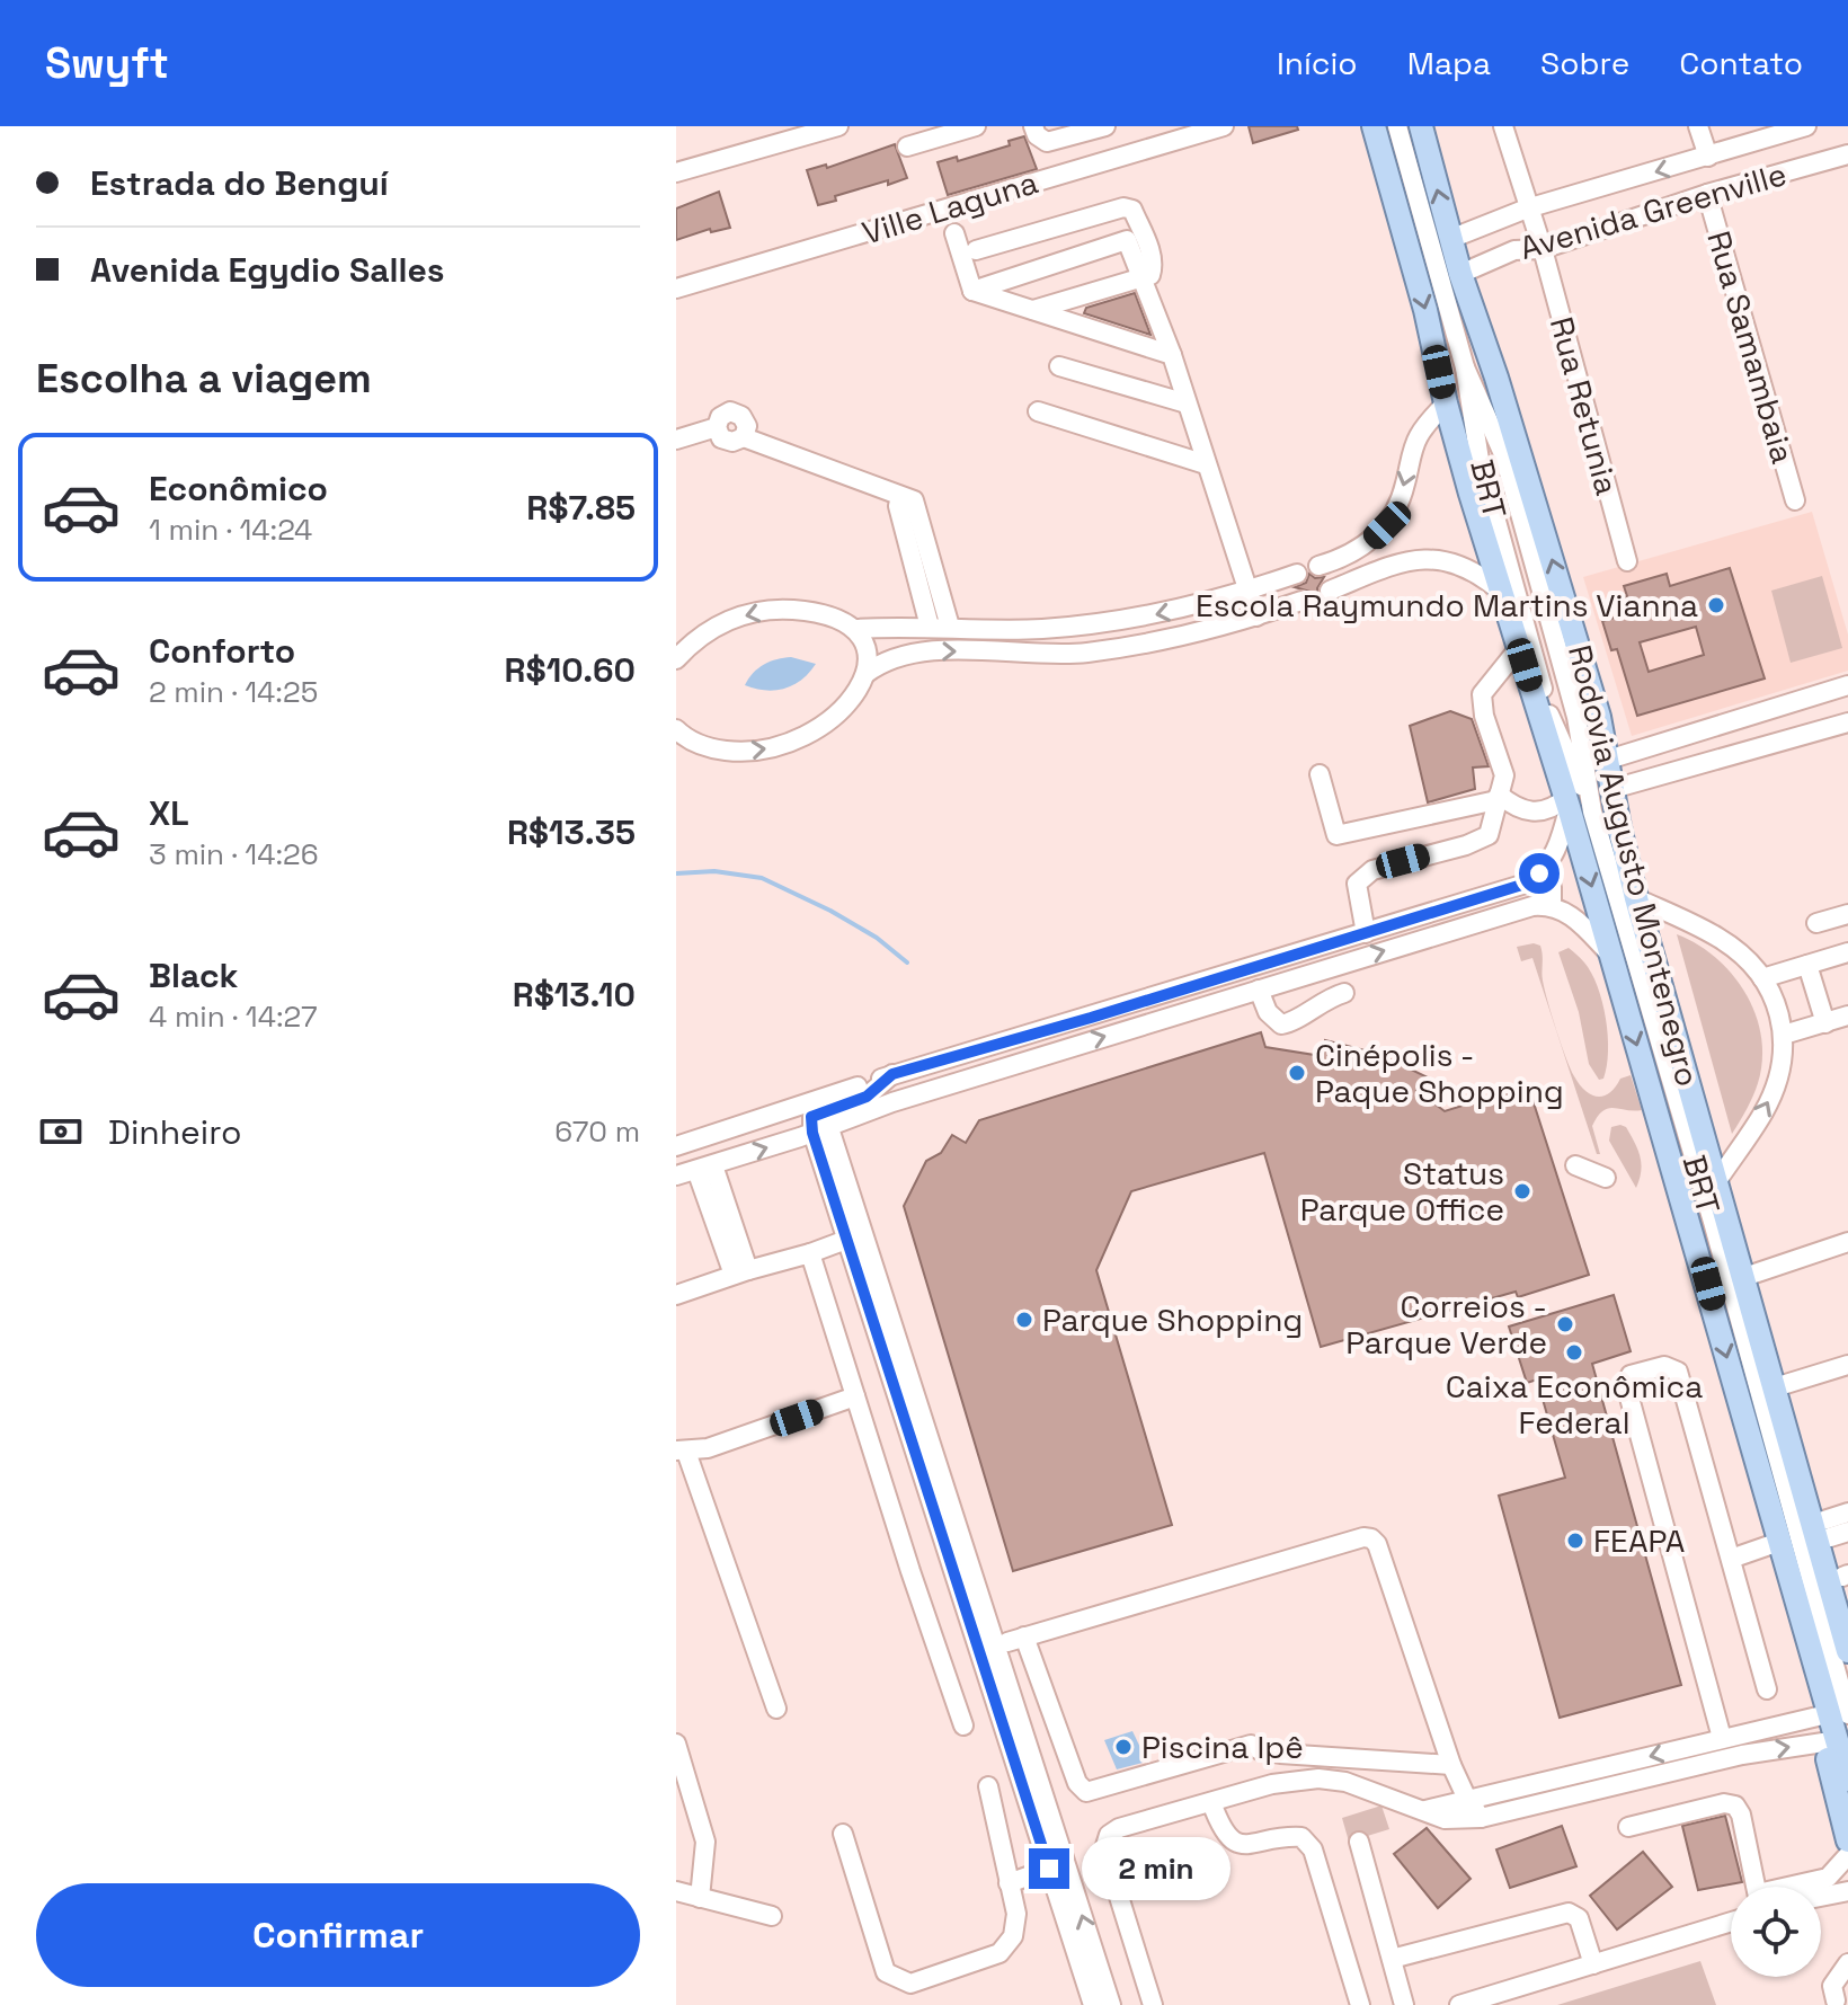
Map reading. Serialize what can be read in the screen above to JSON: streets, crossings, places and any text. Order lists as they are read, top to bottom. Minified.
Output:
{"streets":{"main road":["Rodovia Augusto Montenegro"],"street":["Ville Laguna","Avenida Greenville","Rua Samambaia","Rua Retunia","BRT"]},"crossings":[["Avenida Greenville","Rua Samambaia"],["Avenida Greenville","Rua Retunia"],["Avenida Greenville","Rodovia Augusto Montenegro"]],"places":["Escola Raymundo Martins Vianna","Cinépolis - Paque Shopping","Status Parque Office","Parque Shopping","Correios - Parque Verde","Caixa Econômica Federal","FEAPA","Piscina Ipê"],"page":{"header":"Swyft","nav":["Início","Mapa","Sobre","Contato"],"banner":["Estrada do Benguí","Avenida Egydio Salles"],"heading":"Escolha a viagem","list":[{"name":"Econômico","note":"1 min · 14:24","value":"R$7.85"},{"name":"Conforto","note":"2 min · 14:25","value":"R$10.60"},{"name":"XL","note":"3 min · 14:26","value":"R$13.35"},{"name":"Black","note":"4 min · 14:27","value":"R$13.10"}],"pay":["Dinheiro","670 m"],"bubble":"2 min","buttons":"Confirmar"}}
